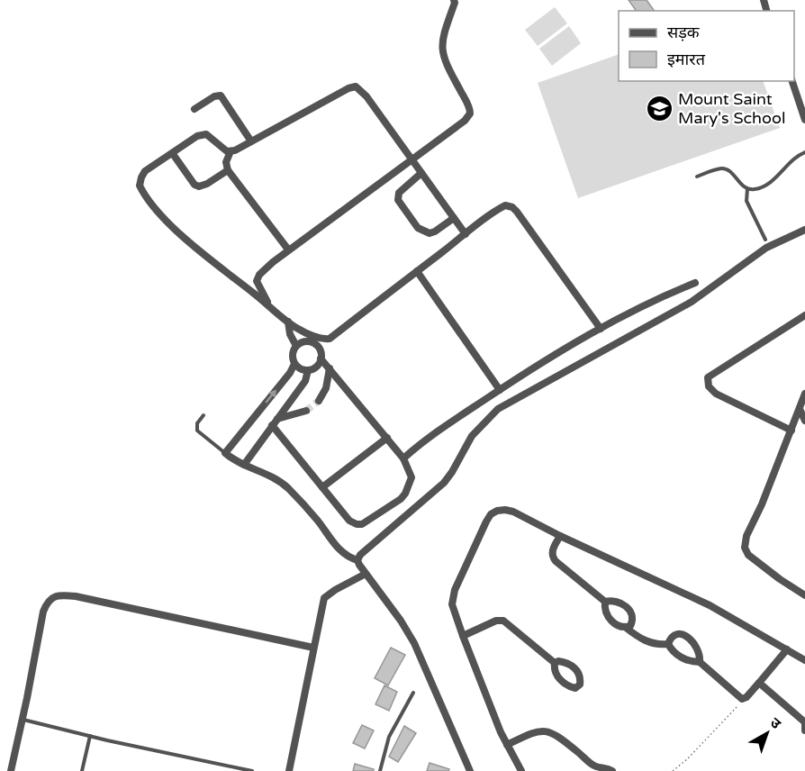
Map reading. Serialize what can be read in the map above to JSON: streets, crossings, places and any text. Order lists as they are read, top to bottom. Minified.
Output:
{"places":{"school or university":["Mount Saint Mary's School"]},"legend":["सड़क","इमारत"],"north":"top right"}
